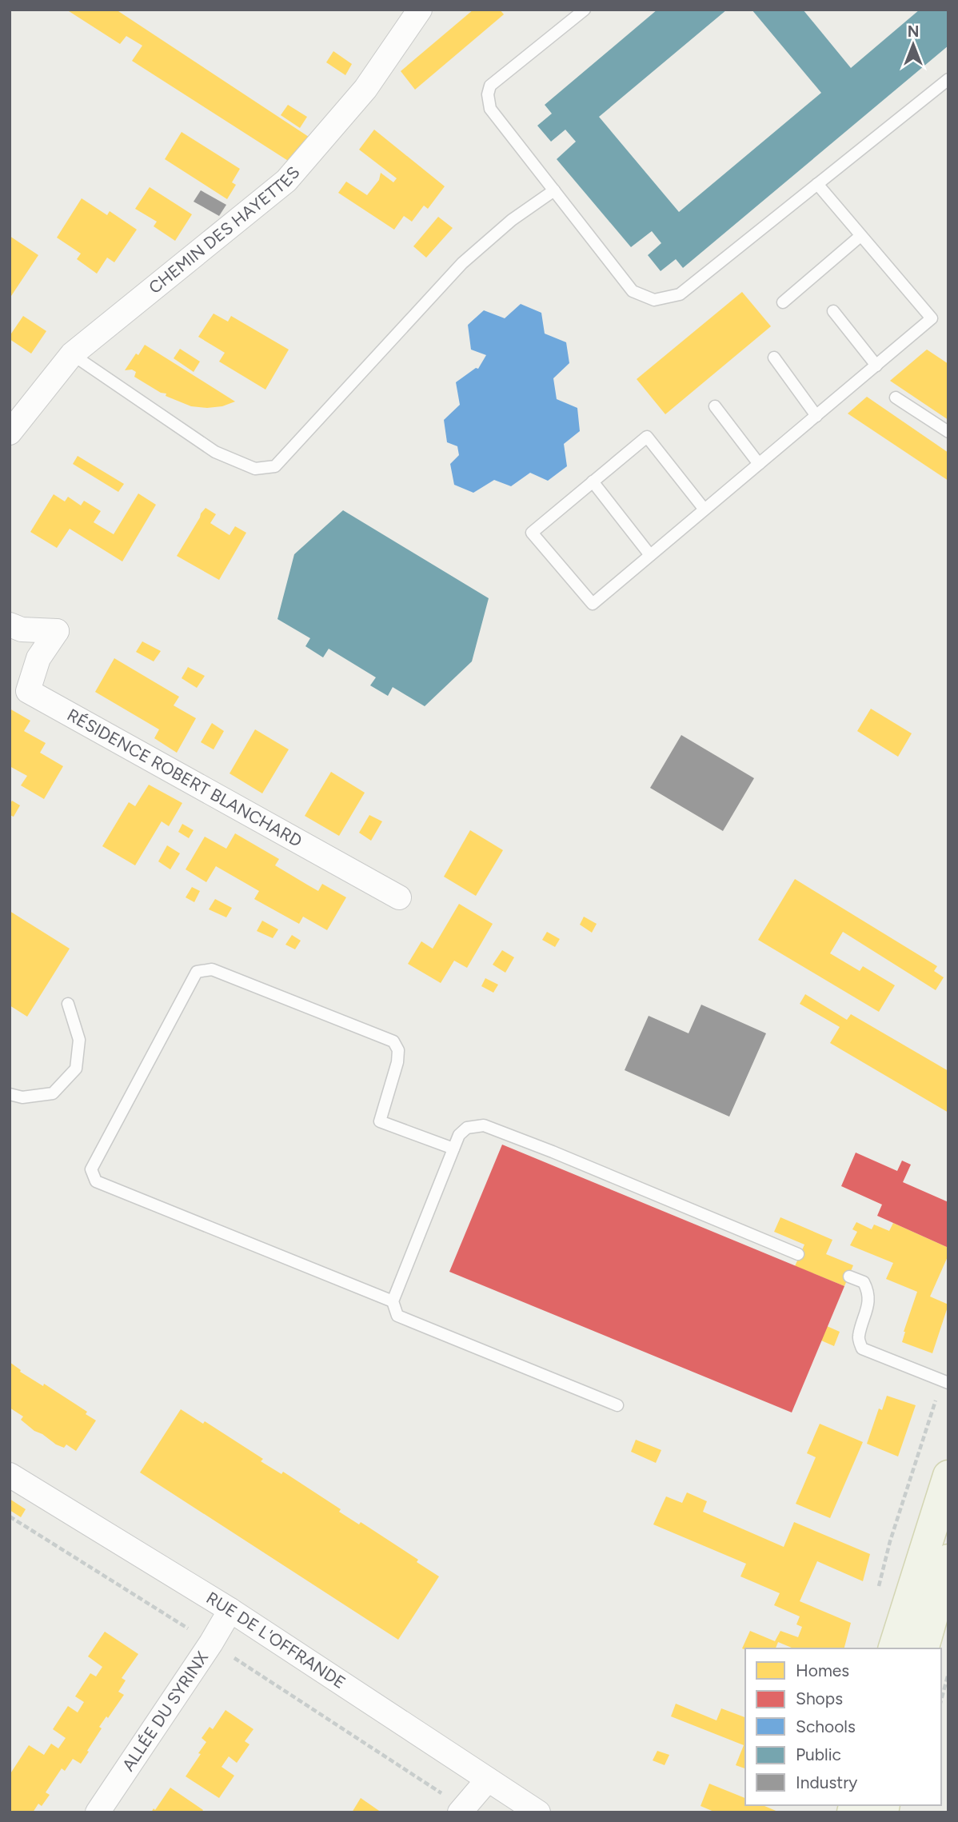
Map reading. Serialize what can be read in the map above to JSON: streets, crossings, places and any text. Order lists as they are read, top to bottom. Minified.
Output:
{"streets":{"street":["CHEMIN DES HAYETTES","RÉSIDENCE ROBERT BLANCHARD","RUE DE L'OFFRANDE","ALLÉE DU SYRINX"]},"crossings":[["RUE DE L'OFFRANDE","ALLÉE DU SYRINX"]],"legend":["Homes","Shops","Schools","Public","Industry"],"north":"top"}
